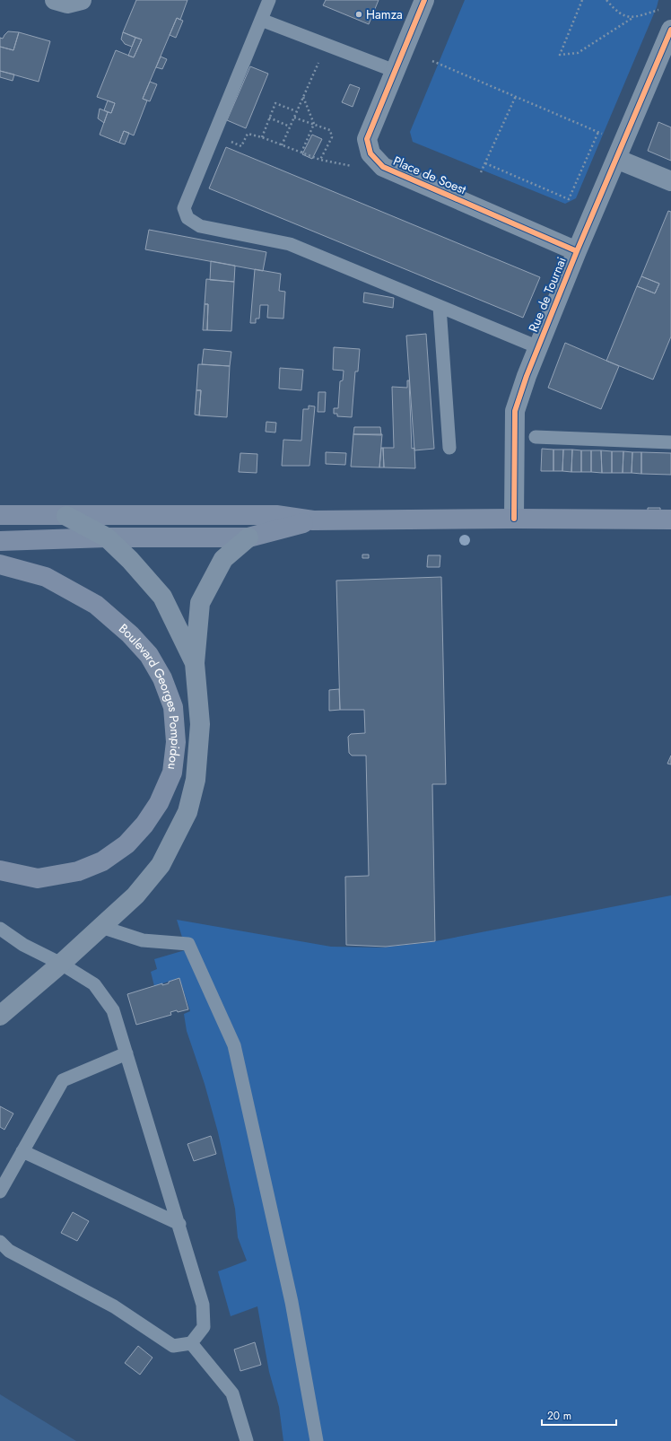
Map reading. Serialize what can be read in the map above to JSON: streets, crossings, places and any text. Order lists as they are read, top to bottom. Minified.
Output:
{"streets":{"main road":["Boulevard Georges Pompidou"],"street":["Place de Soest","Rue de Tournai"]},"crossings":[["Place de Soest","Rue de Tournai"]],"places":["Hamza"],"scale_bar":"20 m"}
